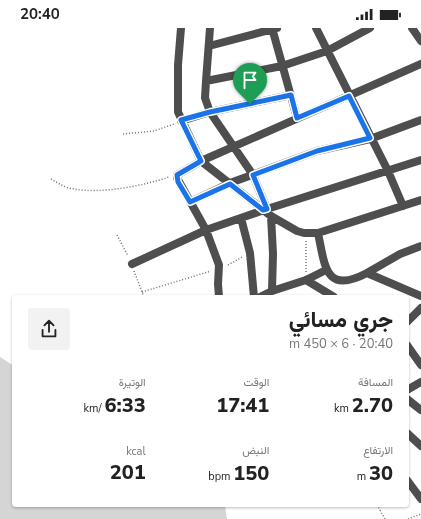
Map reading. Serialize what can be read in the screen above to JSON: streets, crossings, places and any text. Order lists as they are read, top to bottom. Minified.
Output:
{"page":{"status":"20:40","heading":["جري مسائي","20:40 · 6 × 450 m"],"stats":[["المسافة","2.70 km"],["الوقت","17:41"],["الوتيرة","6:33 /km"],["الارتفاع","30 m"],["النبض","150 bpm"],["kcal","201"]]}}
